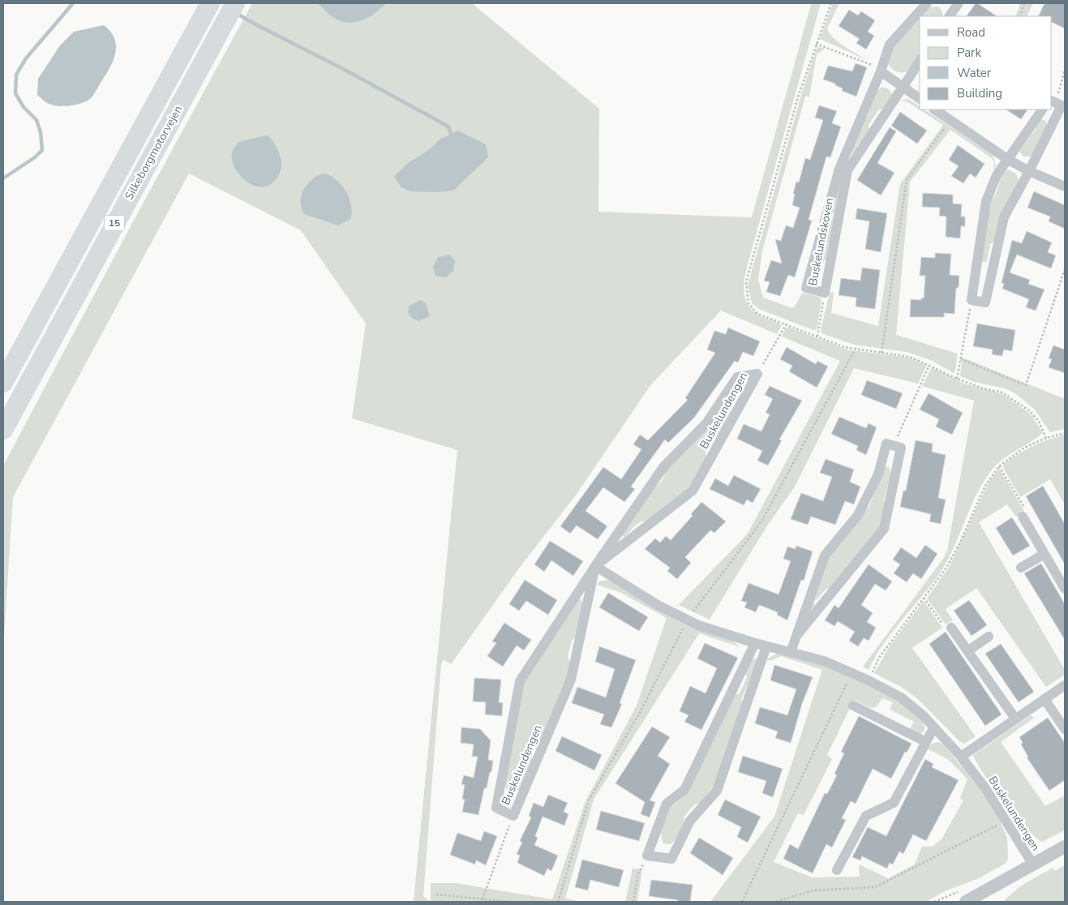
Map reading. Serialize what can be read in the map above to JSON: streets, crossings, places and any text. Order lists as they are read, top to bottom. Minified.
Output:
{"streets":{"highway":["Silkeborgmotorvejen","15"],"street":["Buskelundskoven","Buskelundengen"]},"legend":["Road","Park","Water","Building"]}
